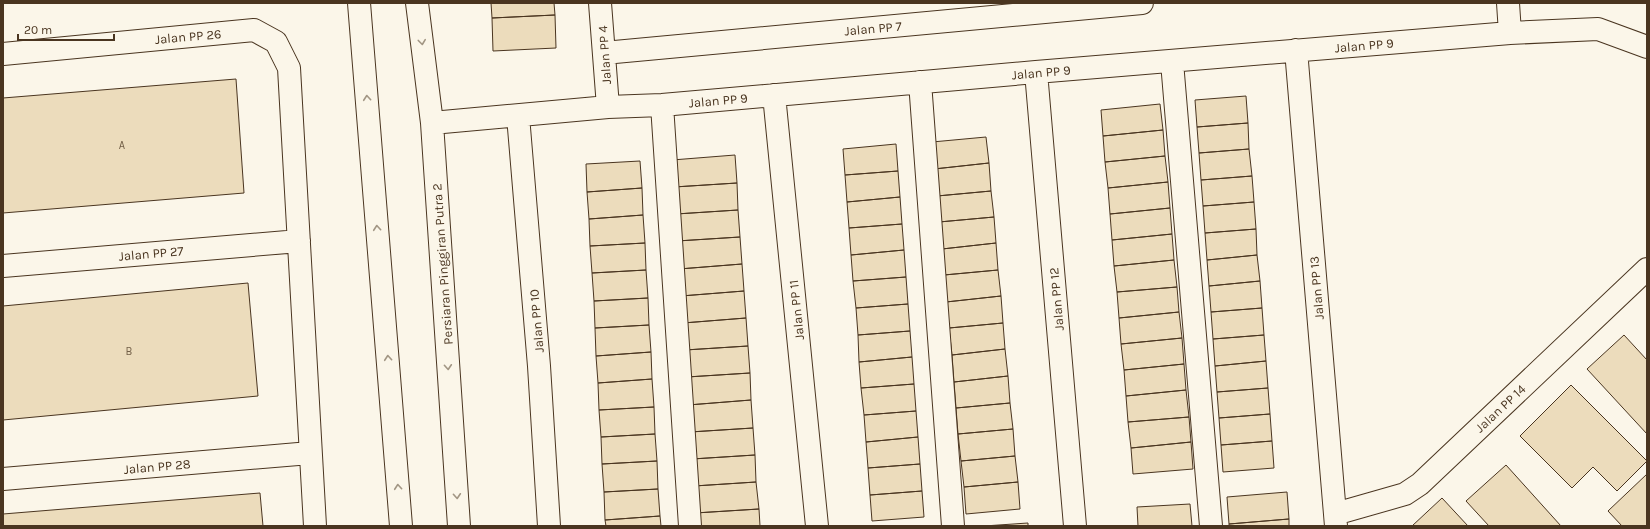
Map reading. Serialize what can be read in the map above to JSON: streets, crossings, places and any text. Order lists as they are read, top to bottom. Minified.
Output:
{"streets":{"street":["Jalan PP 7","Jalan PP 26","Jalan PP 9","Jalan PP 4","Jalan PP 27","Persiaran Pinggiran Putra 2","Jalan PP 13","Jalan PP 12","Jalan PP 11","Jalan PP 10","Jalan PP 14","Jalan PP 28"]},"crossings":[["Jalan PP 7","Jalan PP 4"],["Jalan PP 26","Jalan PP 27"],["Jalan PP 9","Jalan PP 4"],["Jalan PP 9","Persiaran Pinggiran Putra 2"],["Jalan PP 9","Jalan PP 13"],["Jalan PP 9","Jalan PP 12"],["Jalan PP 9","Jalan PP 11"],["Jalan PP 9","Jalan PP 10"],["Jalan PP 13","Jalan PP 14"]],"house_numbers":["A","B"],"scale_bar":"20 m"}
